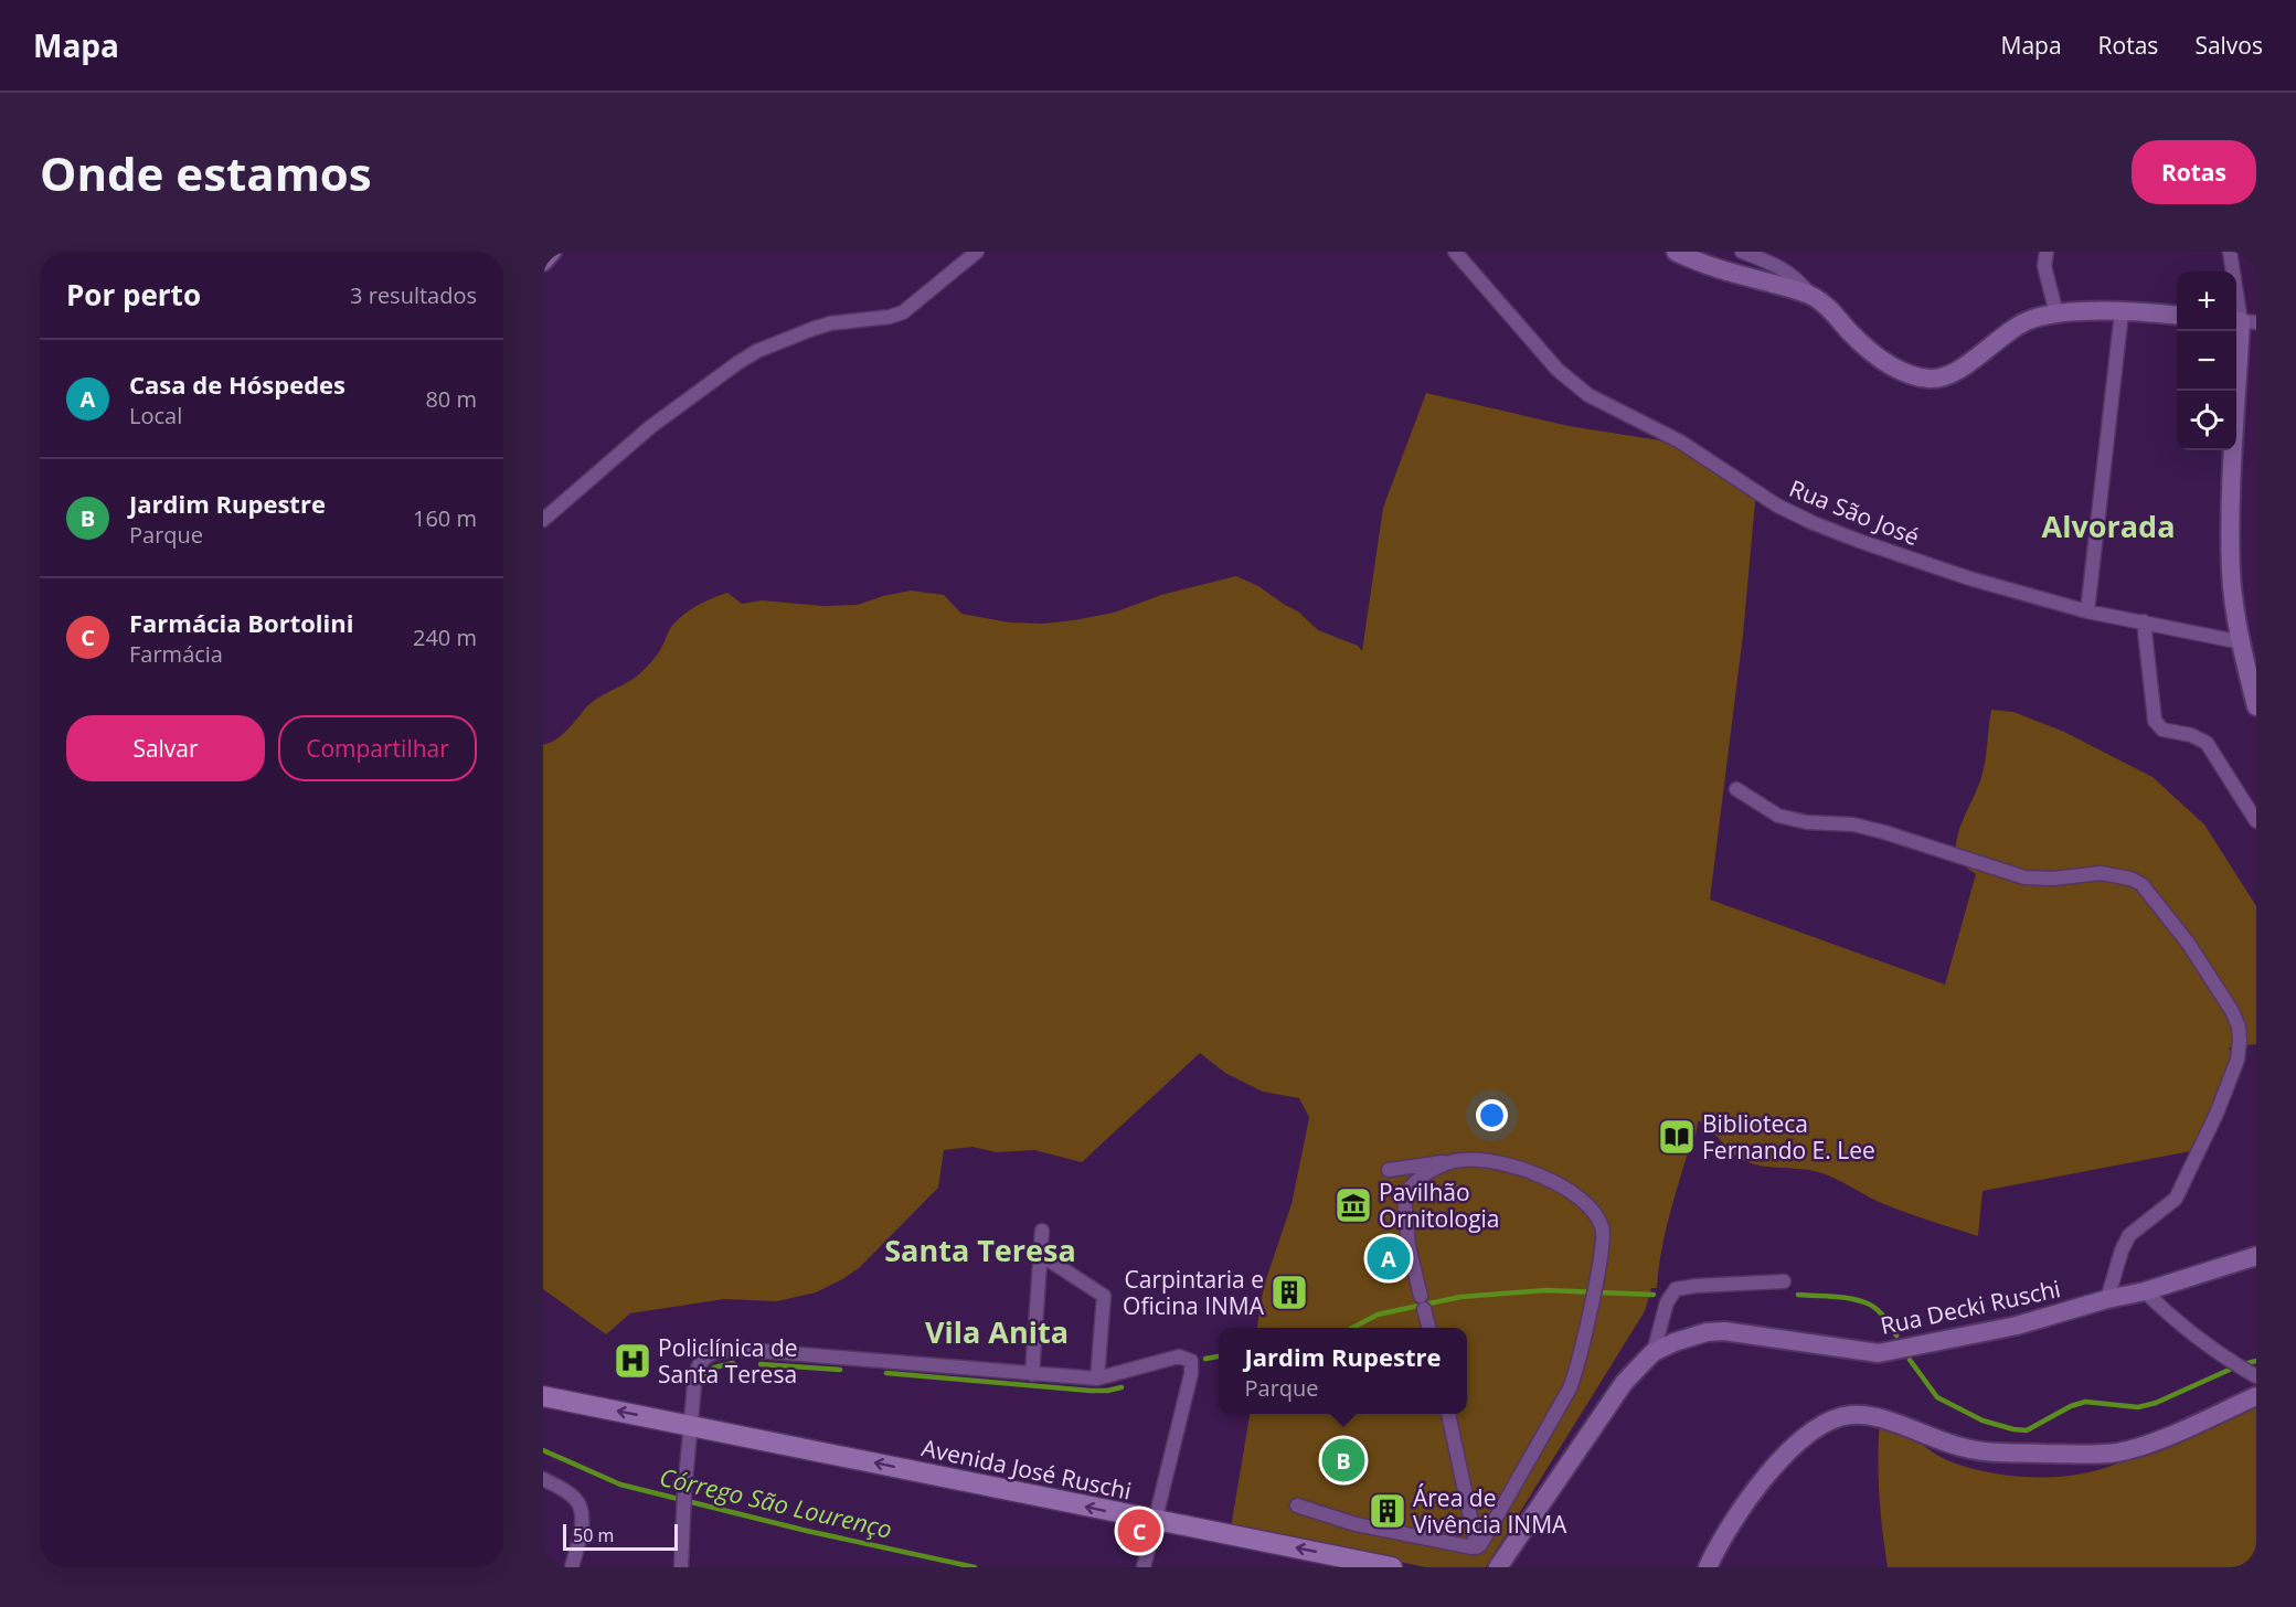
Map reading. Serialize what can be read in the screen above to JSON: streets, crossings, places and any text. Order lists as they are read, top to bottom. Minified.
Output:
{"streets":{"main road":["Avenida José Ruschi"],"street":["Rua São José","Rua Decki Ruschi"]},"one_way":["Avenida José Ruschi"],"districts":["Alvorada","Santa Teresa","Vila Anita"],"water":["Córrego São Lourenço"],"places":{"library":["Biblioteca Fernando E. Lee"],"museum":["Pavilhão Ornitologia"],"building":["Carpintaria e Oficina INMA","Área de Vivência INMA"],"hospital":["Policlínica de Santa Teresa"]},"scale_bar":"50 m","page":{"header":"Mapa","nav":["Mapa","Rotas","Salvos"],"buttons":["Rotas",["Salvar","Compartilhar"]],"title":"Onde estamos","heading":["Por perto","3 resultados"],"map_buttons":["+","−"],"list":[{"mark":"A","name":"Casa de Hóspedes","note":"Local","value":"80 m"},{"mark":"B","name":"Jardim Rupestre","note":"Parque","value":"160 m"},{"mark":"C","name":"Farmácia Bortolini","note":"Farmácia","value":"240 m"}],"pins":["A","B","C"],"popup":["Jardim Rupestre","Parque"],"scale":"50 m"}}
